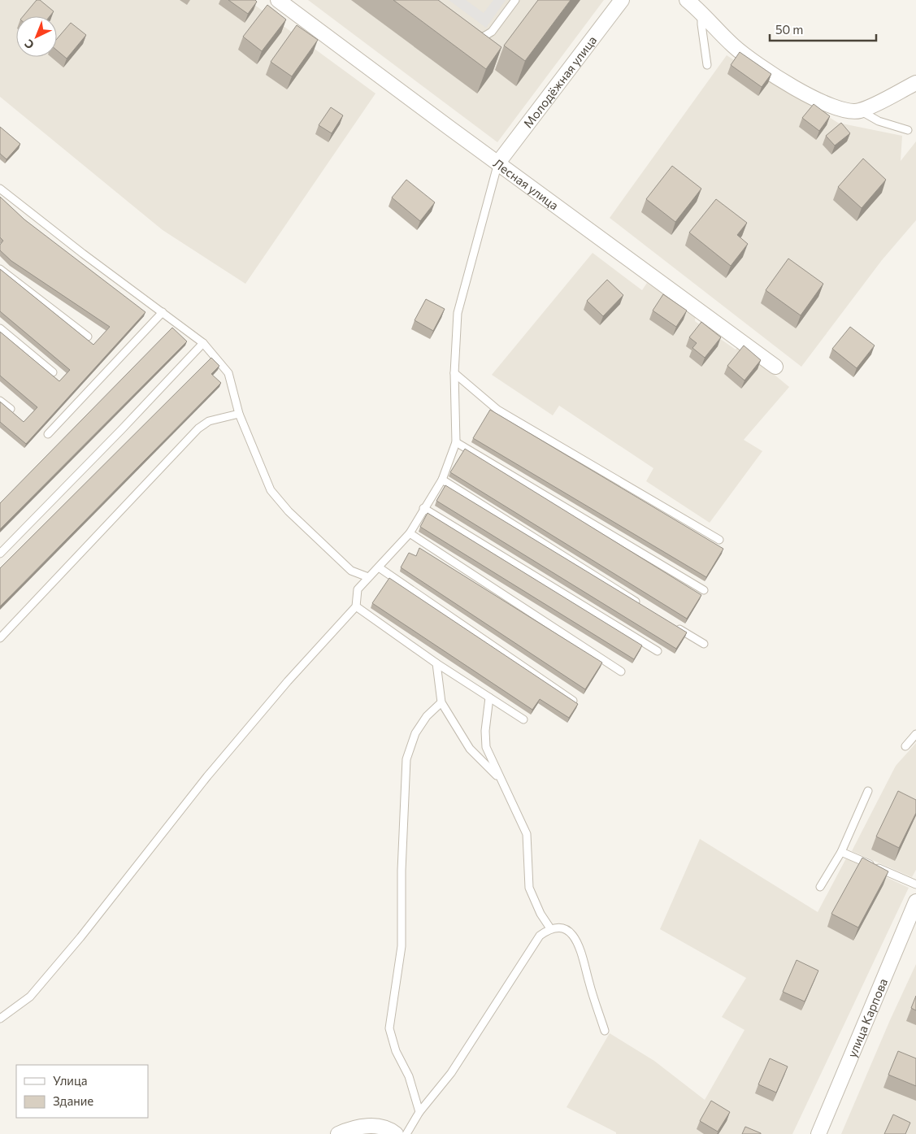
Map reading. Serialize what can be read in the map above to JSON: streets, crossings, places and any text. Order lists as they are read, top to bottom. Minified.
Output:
{"streets":{"street":["Молодёжная улица","Лесная улица","улица Карпова"]},"crossings":[["Молодёжная улица","Лесная улица"]],"legend":["Улица","Здание"],"scale_bar":"50 m","north":"bottom left"}
